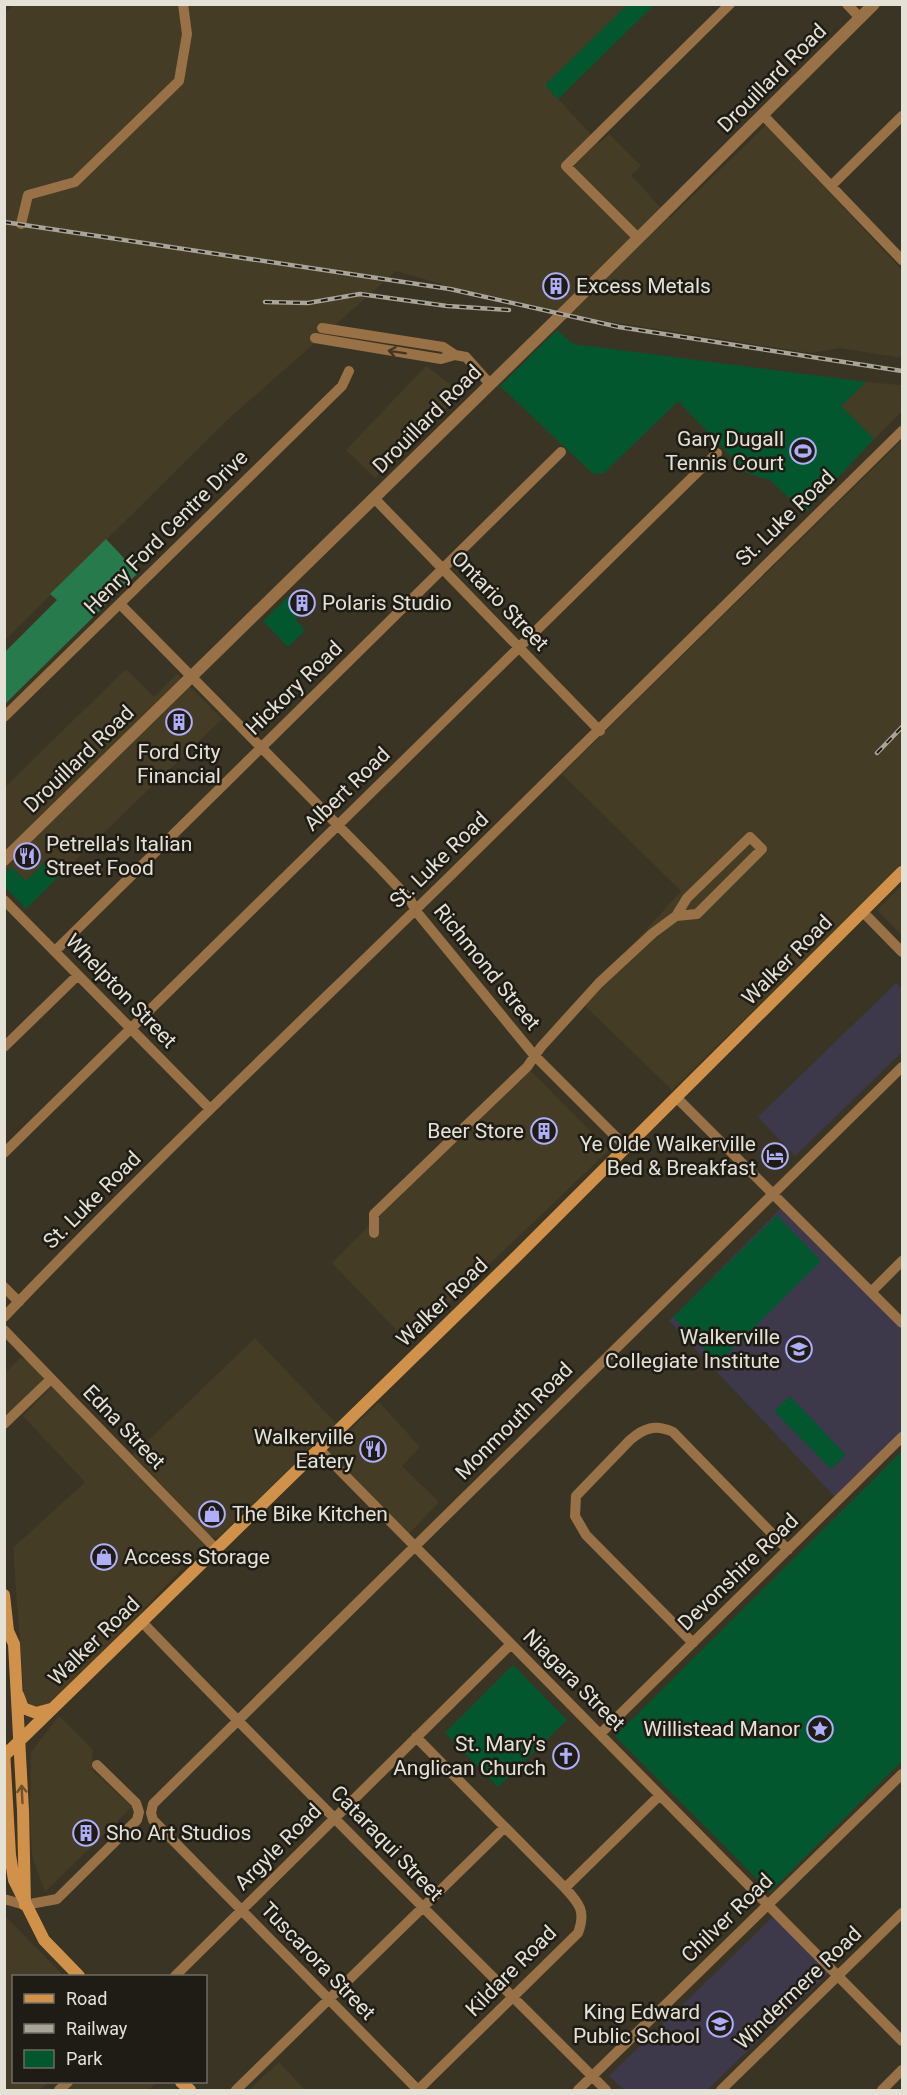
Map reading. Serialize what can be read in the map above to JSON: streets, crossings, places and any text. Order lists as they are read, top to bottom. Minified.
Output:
{"streets":{"main road":["Walker Road"],"street":["Drouillard Road","St. Luke Road","Henry Ford Centre Drive","Ontario Street","Hickory Road","Albert Road","Richmond Street","Whelpton Street","Monmouth Road","Edna Street","Devonshire Road","Niagara Street","Cataraqui Street","Argyle Road","Chilver Road","Tuscarora Street","Kildare Road","Windermere Road"]},"crossings":[["Drouillard Road","Ontario Street"],["Drouillard Road","Richmond Street"],["St. Luke Road","Ontario Street"],["St. Luke Road","Richmond Street"],["St. Luke Road","Whelpton Street"],["Henry Ford Centre Drive","Richmond Street"],["Ontario Street","Hickory Road"],["Ontario Street","Albert Road"],["Hickory Road","Richmond Street"],["Hickory Road","Whelpton Street"],["Albert Road","Richmond Street"],["Albert Road","Whelpton Street"],["Walker Road","Richmond Street"],["Walker Road","Edna Street"],["Walker Road","Niagara Street"],["Walker Road","Cataraqui Street"],["Monmouth Road","Niagara Street"],["Monmouth Road","Cataraqui Street"],["Monmouth Road","Tuscarora Street"],["Devonshire Road","Niagara Street"],["Niagara Street","Argyle Road"],["Niagara Street","Chilver Road"],["Niagara Street","Windermere Road"],["Cataraqui Street","Argyle Road"],["Cataraqui Street","Chilver Road"],["Cataraqui Street","Kildare Road"],["Argyle Road","Tuscarora Street"],["Argyle Road","Kildare Road"],["Tuscarora Street","Kildare Road"]],"places":{"building":["Excess Metals","Polaris Studio","Ford City Financial","Beer Store","Sho Art Studios"],"sports":["Gary Dugall Tennis Court"],"restaurant":["Petrella's Italian Street Food","Walkerville Eatery"],"hotel":["Ye Olde Walkerville Bed & Breakfast"],"school or university":["Walkerville Collegiate Institute","King Edward Public School"],"shop":["The Bike Kitchen","Access Storage"],"place":["Willistead Manor"],"church":["St. Mary's Anglican Church"]},"legend":["Road","Railway","Park"]}
